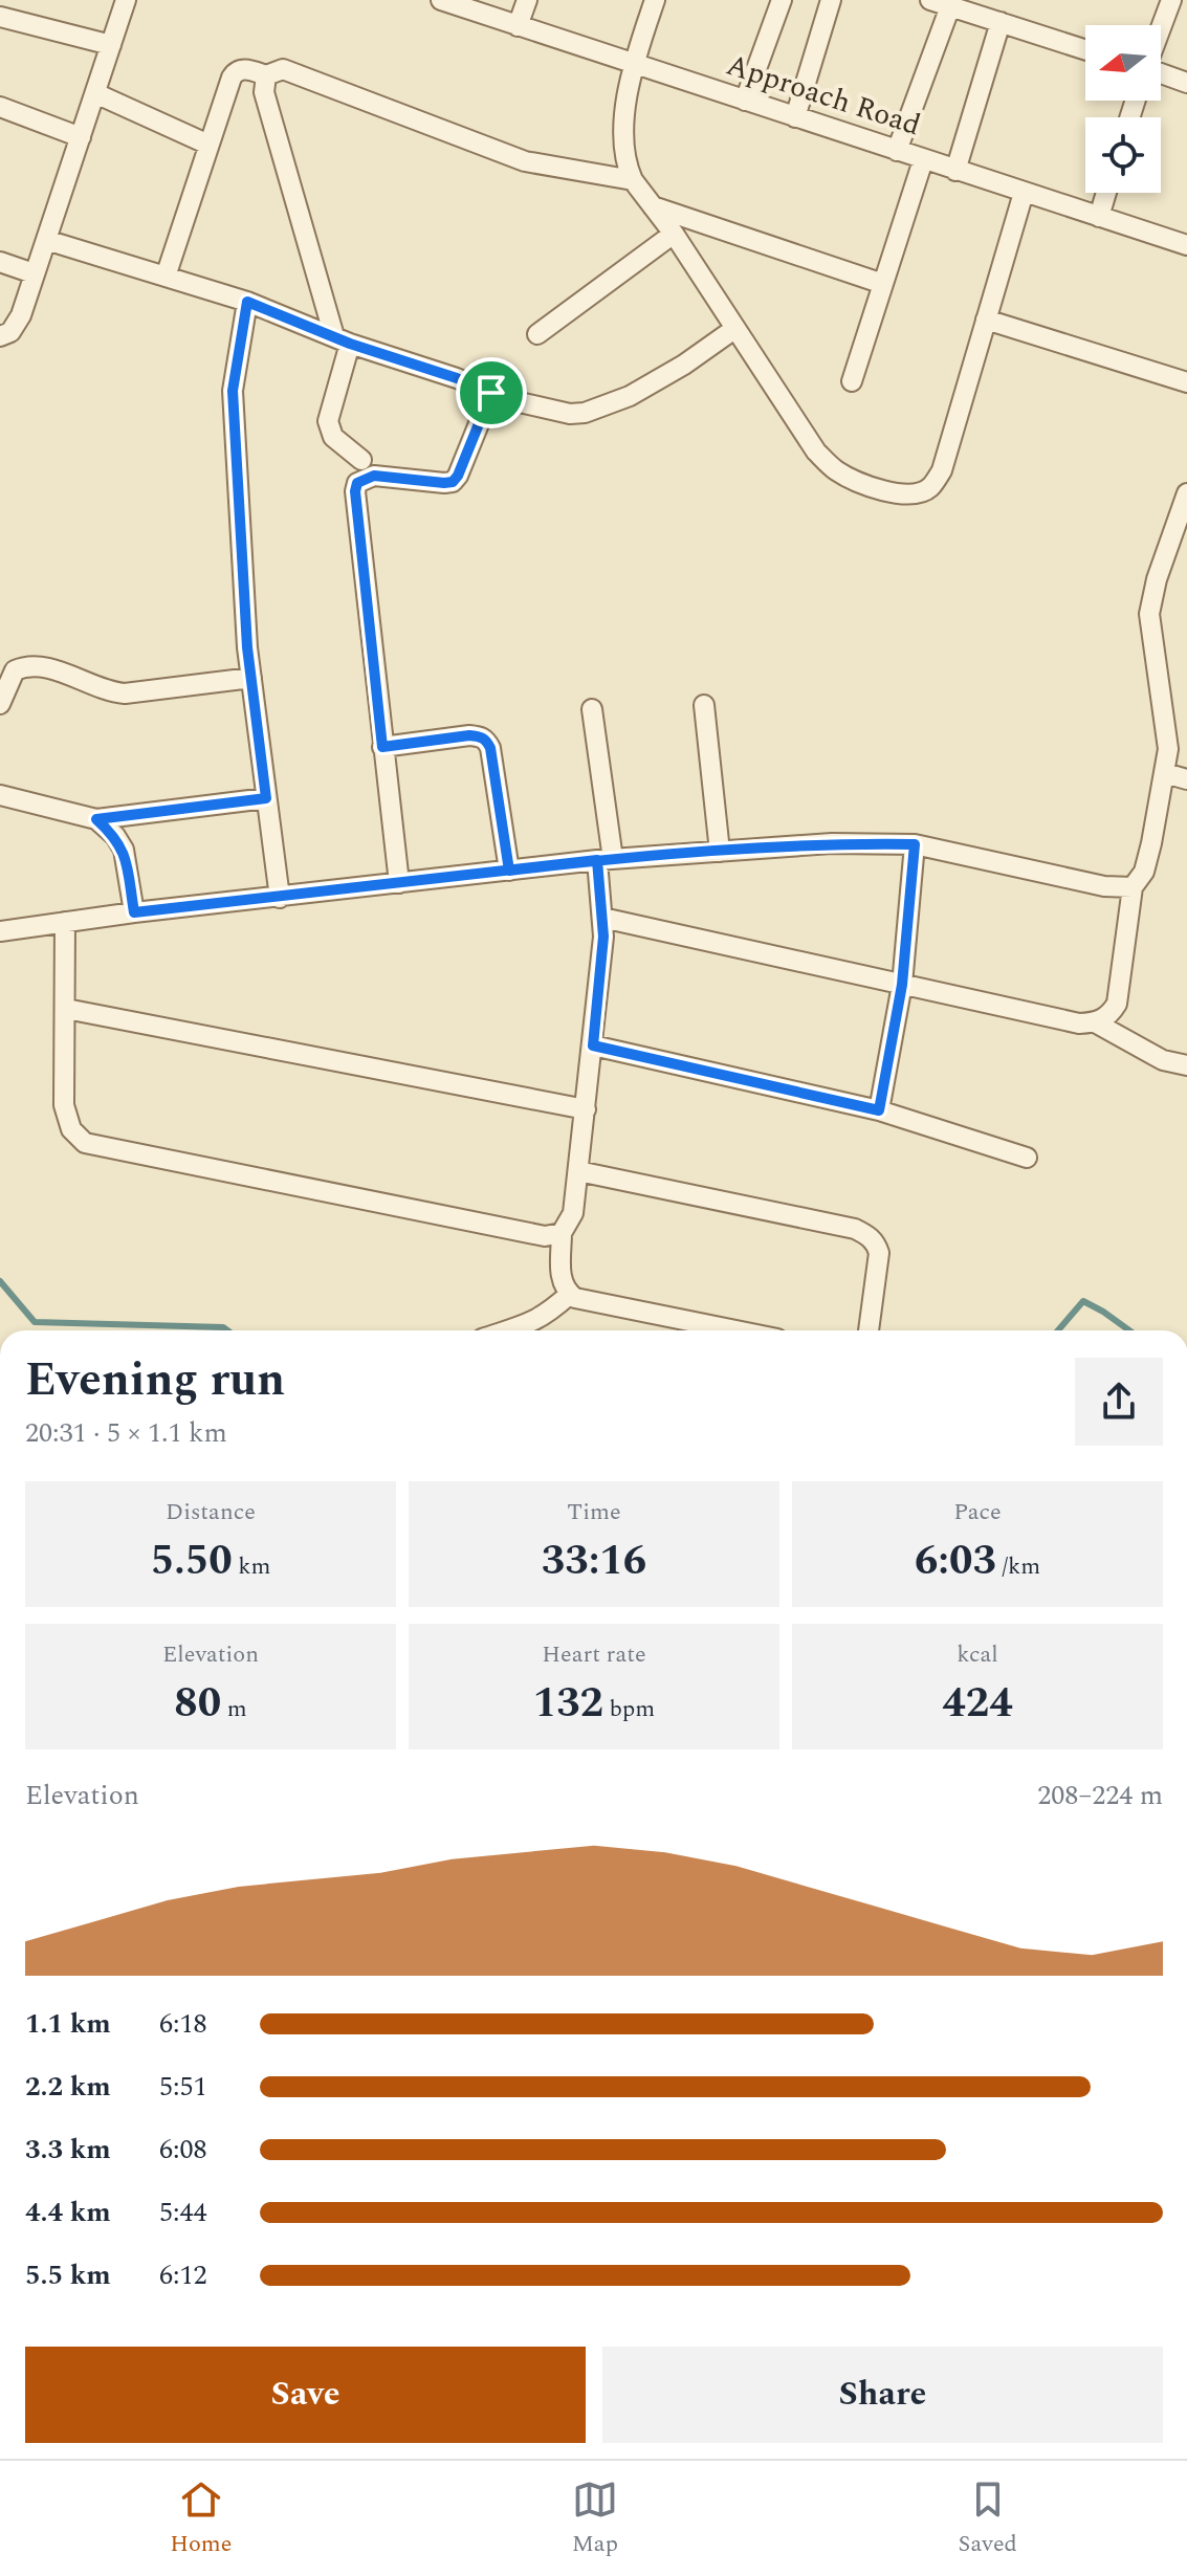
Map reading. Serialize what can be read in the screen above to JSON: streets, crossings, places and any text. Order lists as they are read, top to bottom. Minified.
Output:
{"streets":{"street":["Approach Road"]},"north":"left","page":{"heading":["Evening run","20:31 · 5 × 1.1 km"],"stats":[["Distance","5.50 km"],["Time","33:16"],["Pace","6:03 /km"],["Elevation","80 m"],["Heart rate","132 bpm"],["kcal","424"]],"chart":["Elevation","208–224 m"],"list":[{"name":"1.1 km","note":"6:18"},{"name":"2.2 km","note":"5:51"},{"name":"3.3 km","note":"6:08"},{"name":"4.4 km","note":"5:44"},{"name":"5.5 km","note":"6:12"}],"buttons":["Save","Share"],"tabs":["Home","Map","Saved"]}}
